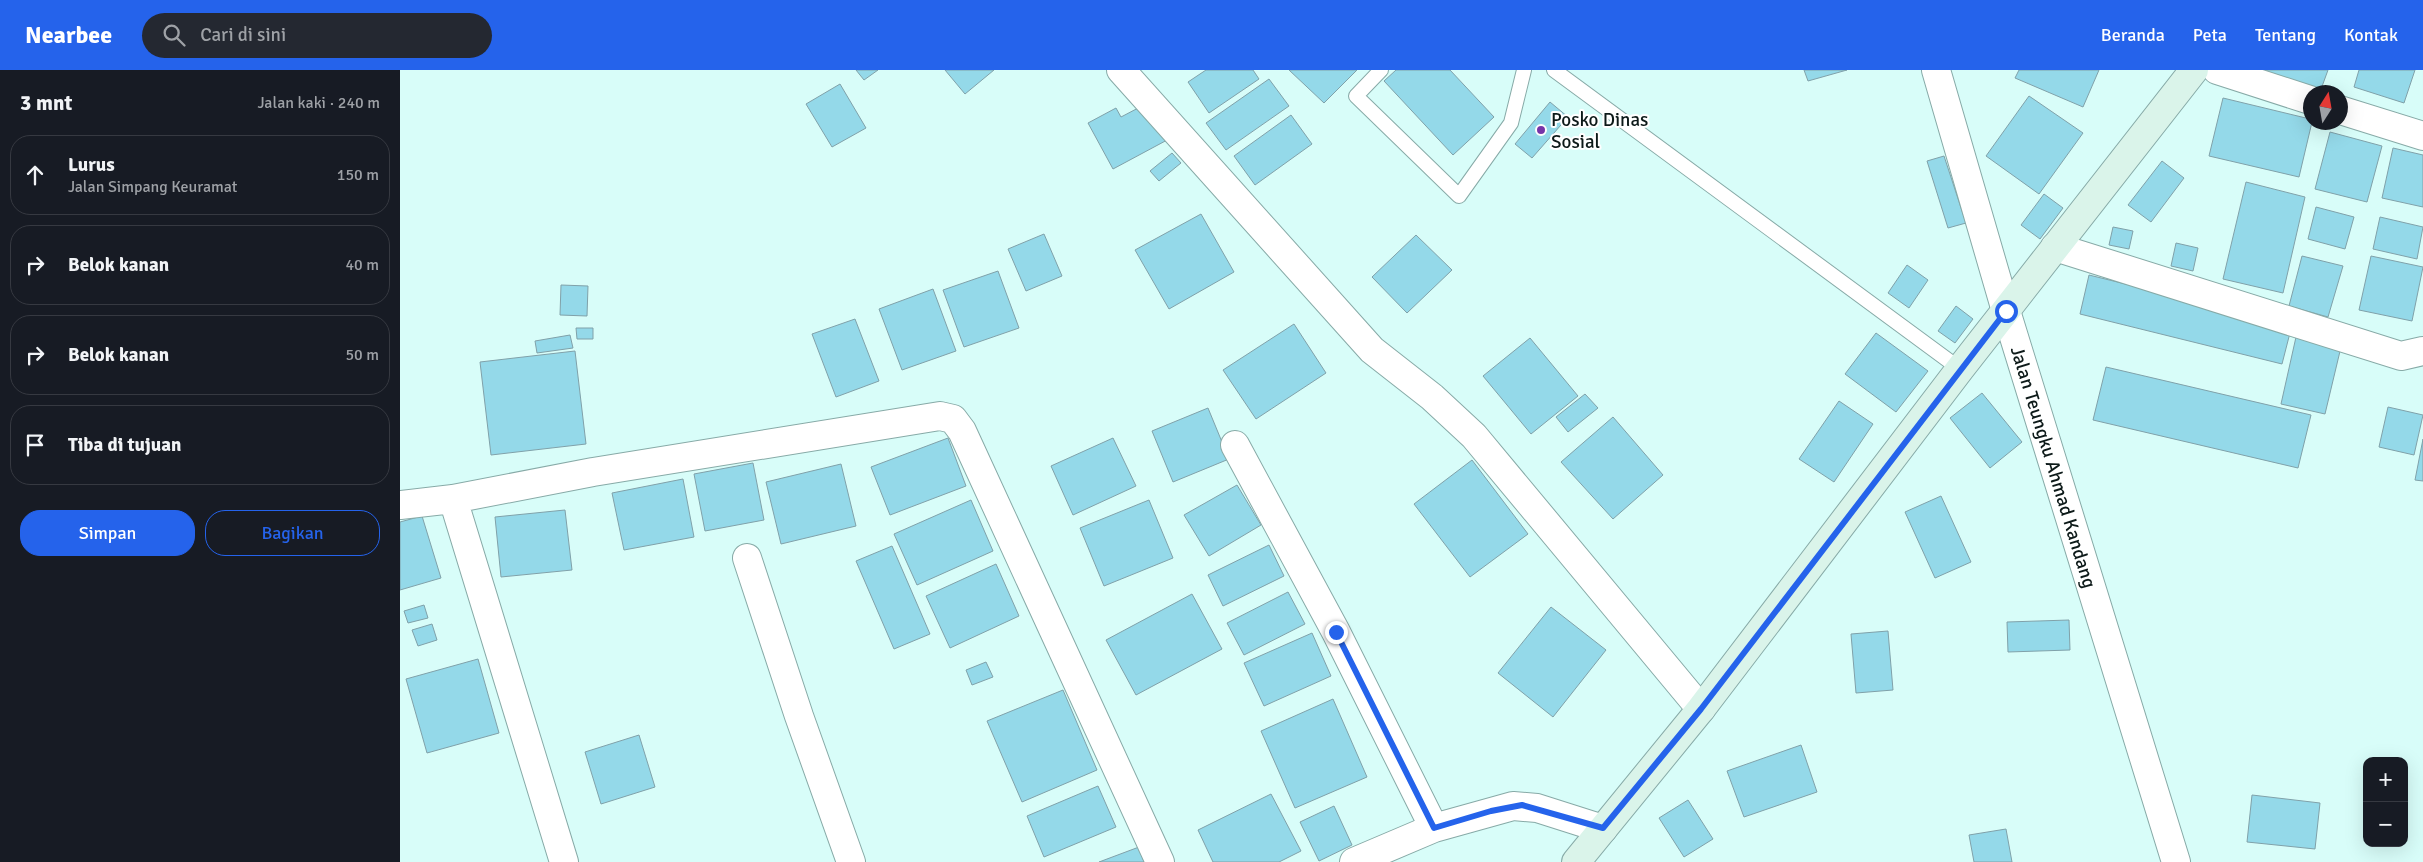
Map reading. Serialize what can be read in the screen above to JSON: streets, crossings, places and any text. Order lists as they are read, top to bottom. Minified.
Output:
{"streets":{"street":["Jalan Teungku Ahmad Kandang"]},"places":["Posko Dinas Sosial"],"north":"top","page":{"header":"Nearbee","search":"Cari di sini","nav":["Beranda","Peta","Tentang","Kontak"],"heading":["3 mnt","Jalan kaki · 240 m"],"list":[["Lurus","Jalan Simpang Keuramat","150 m"],["Belok kanan","40 m"],["Belok kanan","50 m"],"Tiba di tujuan"],"buttons":["Simpan","Bagikan"],"map_buttons":["+","−"]}}
